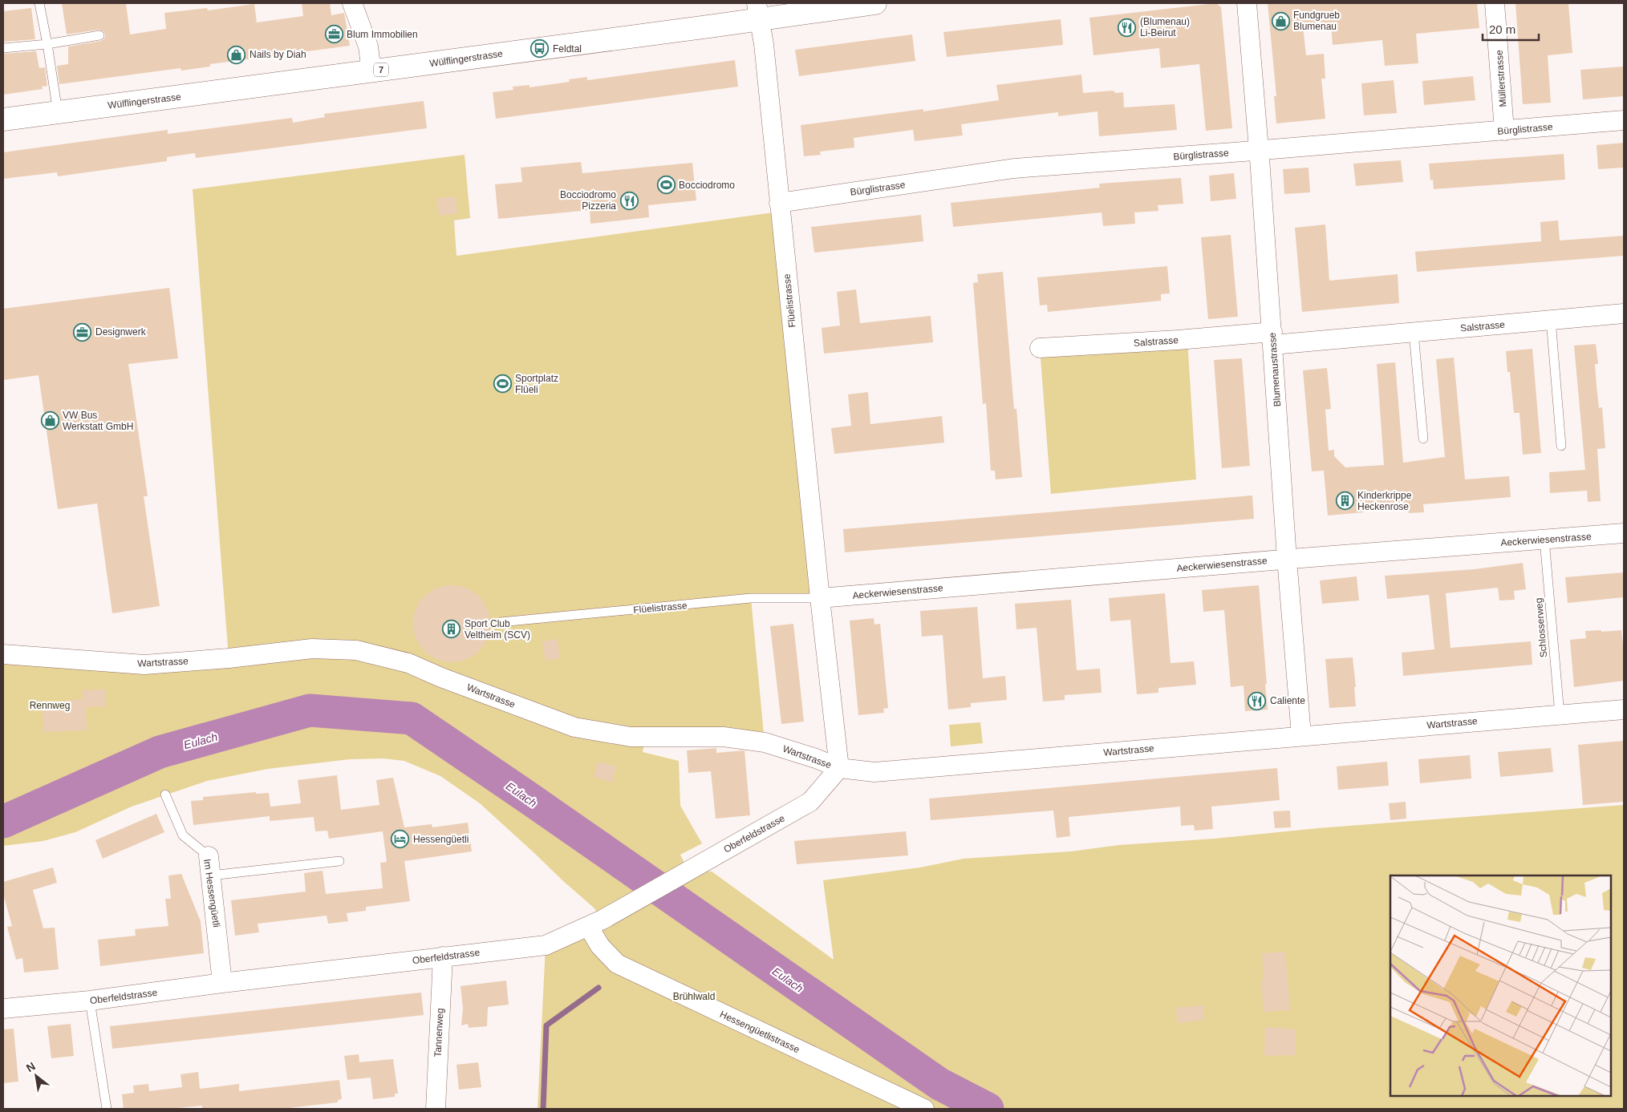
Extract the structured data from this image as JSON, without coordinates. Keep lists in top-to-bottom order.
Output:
{
  "streets": {
    "main road": ["Wülflingerstrasse", "7"],
    "street": [
      "Müllerstrasse",
      "Bürglistrasse",
      "Flüelistrasse",
      "Salstrasse",
      "Blumenaustrasse",
      "Aeckerwiesenstrasse",
      "Wartstrasse",
      "Oberfeldstrasse",
      "Im Hessengüetli",
      "Hessengüetlistrasse",
      "Tannenweg"
    ],
    "lane": ["Schlosserweg"]
  },
  "crossings": [
    ["Wülflingerstrasse", "Flüelistrasse"],
    ["Müllerstrasse", "Bürglistrasse"],
    ["Bürglistrasse", "Flüelistrasse"],
    ["Bürglistrasse", "Blumenaustrasse"],
    ["Flüelistrasse", "Aeckerwiesenstrasse"],
    ["Flüelistrasse", "Wartstrasse"],
    ["Flüelistrasse", "Oberfeldstrasse"],
    ["Salstrasse", "Blumenaustrasse"],
    ["Blumenaustrasse", "Aeckerwiesenstrasse"],
    ["Blumenaustrasse", "Wartstrasse"],
    ["Aeckerwiesenstrasse", "Schlosserweg"],
    ["Schlosserweg", "Wartstrasse"],
    ["Wartstrasse", "Oberfeldstrasse"],
    ["Oberfeldstrasse", "Im Hessengüetli"],
    ["Oberfeldstrasse", "Hessengüetlistrasse"],
    ["Oberfeldstrasse", "Tannenweg"]
  ],
  "water": ["Eulach"],
  "parks": ["Rennweg", "Brühlwald"],
  "places": {
    "shop": ["Fundgrueb Blumenau", "Nails by Diah", "VW Bus Werkstatt GmbH"],
    "restaurant": ["(Blumenau) Li-Beirut", "Bocciodromo Pizzeria", "Caliente"],
    "office": ["Blum Immobilien", "Designwerk"],
    "bus stop": ["Feldtal"],
    "sports": ["Bocciodromo", "Sportplatz Flüeli"],
    "building": ["Kinderkrippe Heckenrose", "Sport Club Veltheim (SCV)"],
    "hotel": ["Hessengüetli"]
  },
  "scale_bar": "20 m",
  "north": "top left"
}
